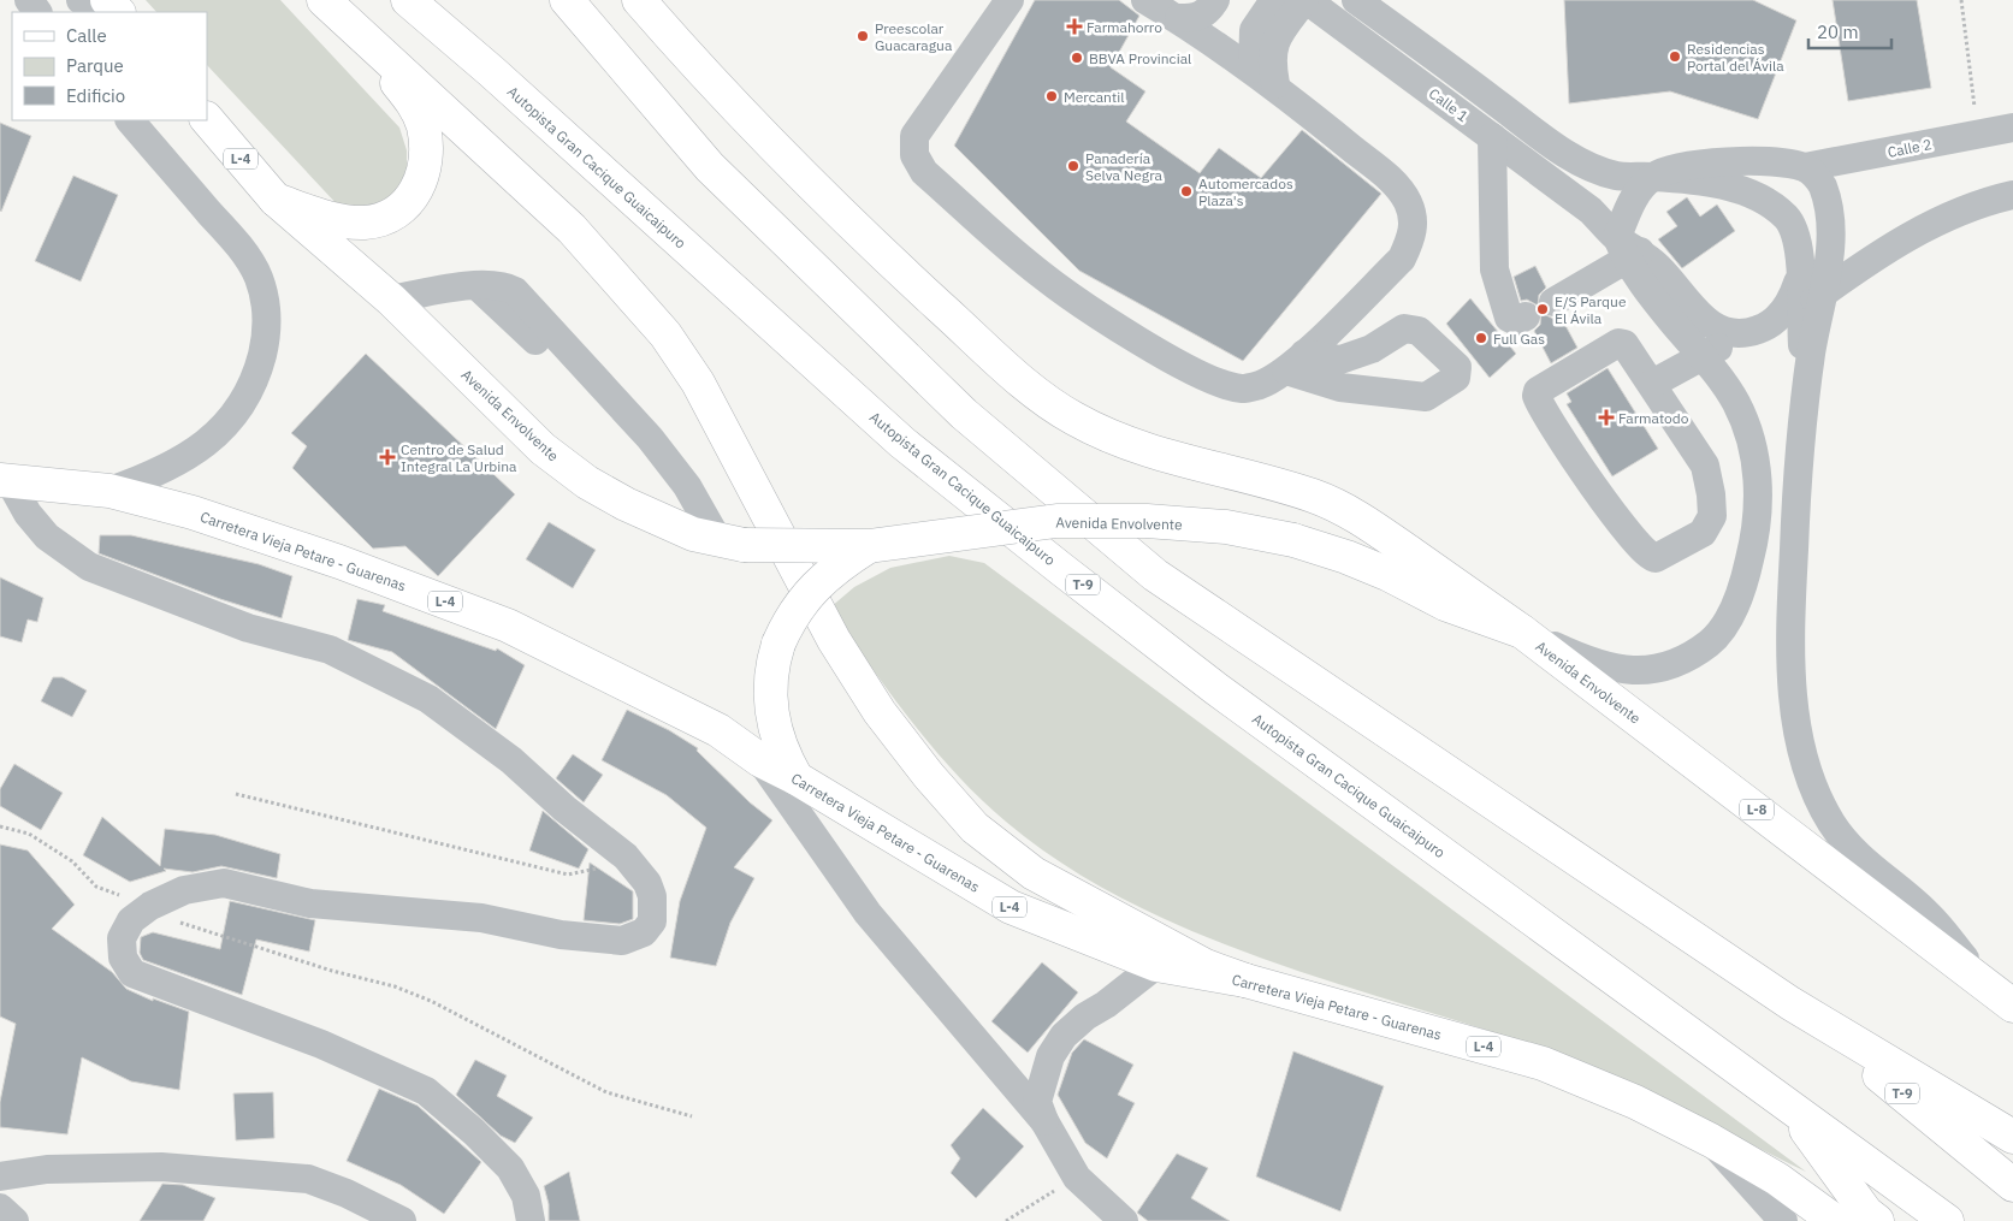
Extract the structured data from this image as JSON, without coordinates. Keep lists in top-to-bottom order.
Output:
{
  "streets": {
    "main road": [
      "L-4",
      "Autopista Gran Cacique Guaicaipuro",
      "Avenida Envolvente",
      "Carretera Vieja Petare - Guarenas",
      "T-9",
      "L-8"
    ],
    "street": ["Calle 1", "Calle 2"]
  },
  "crossings": [
    ["Calle 1", "Calle 2"],
    ["Autopista Gran Cacique Guaicaipuro", "T-9"]
  ],
  "places": {
    "health": ["Farmahorro", "Farmatodo", "Centro de Salud Integral La Urbina"],
    "other": [
      "Preescolar Guacaragua",
      "Residencias Portal del Ávila",
      "BBVA Provincial",
      "Mercantil",
      "Panadería Selva Negra",
      "Automercados Plaza's",
      "E/S Parque El Ávila",
      "Full Gas"
    ]
  },
  "legend": ["Calle", "Parque", "Edificio"],
  "scale_bar": "20 m"
}
